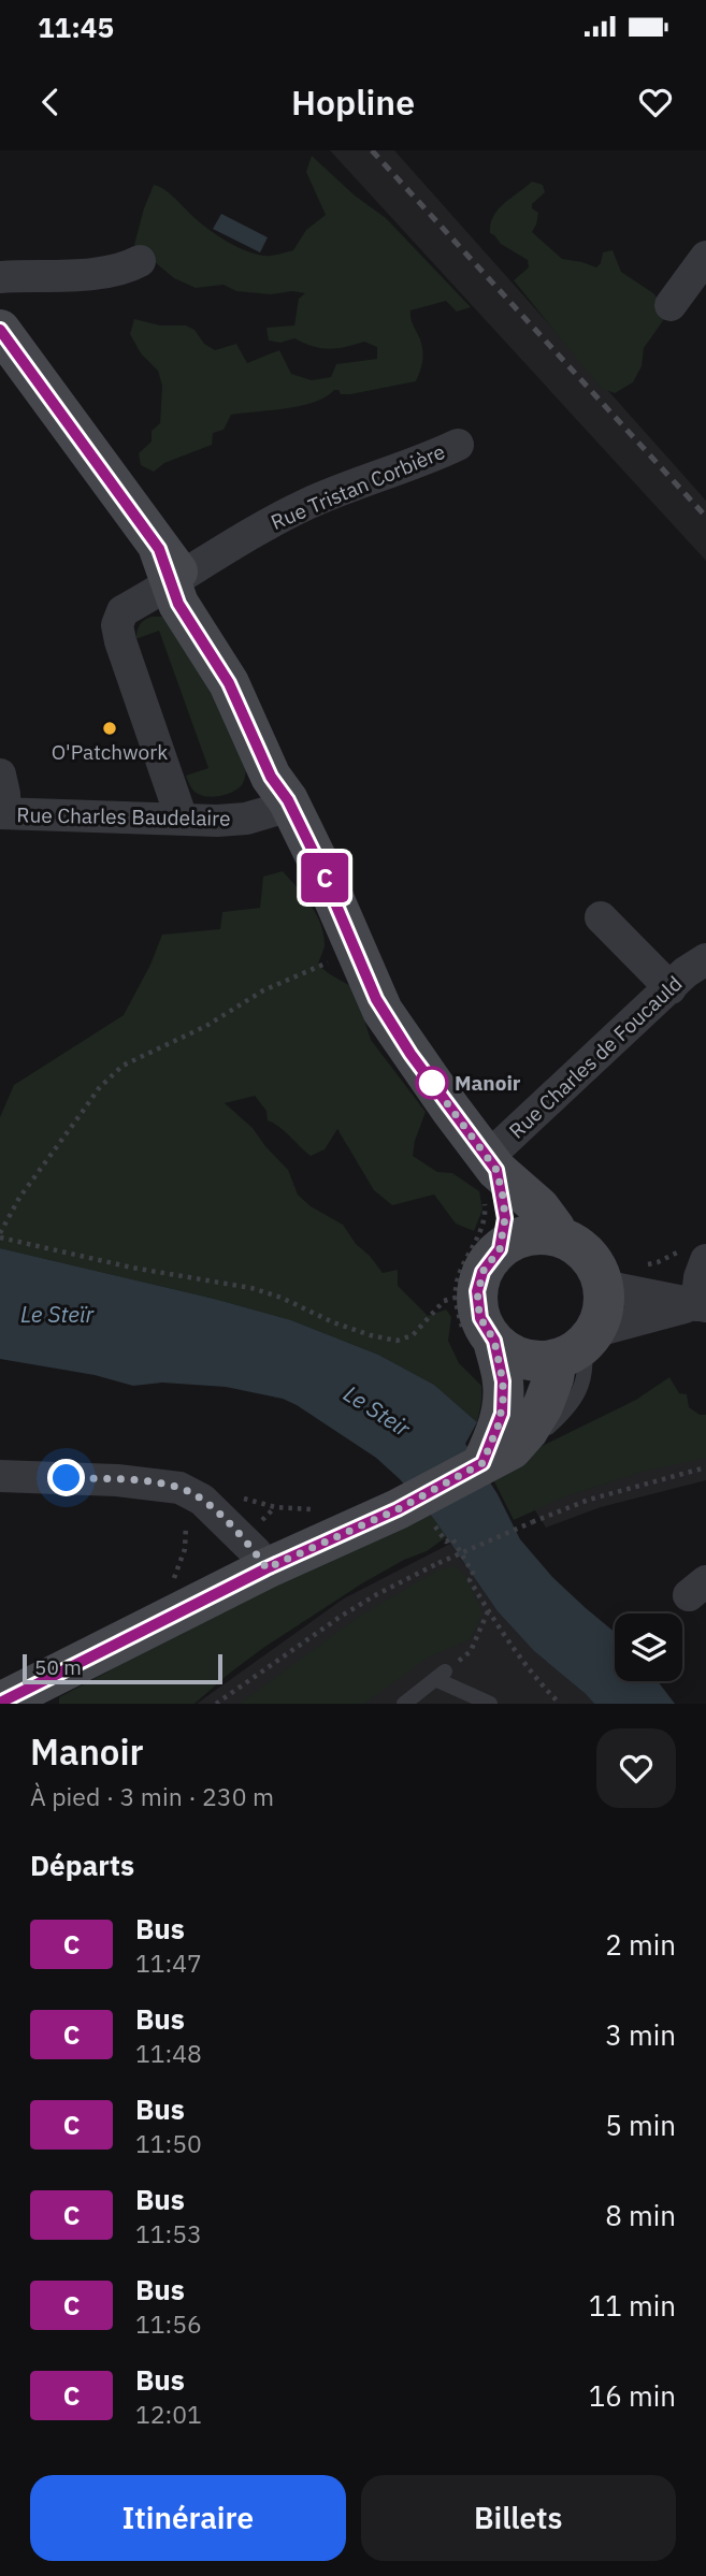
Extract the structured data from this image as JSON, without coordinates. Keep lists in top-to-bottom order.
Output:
{
  "streets": {
    "street": ["Rue Tristan Corbière", "Rue Charles Baudelaire", "Rue Charles de Foucauld"]
  },
  "crossings": [
    ["Rue Tristan Corbière", "Rue Charles Baudelaire"]
  ],
  "water": ["Le Steïr", "Le Steir"],
  "places": ["O'Patchwork", "Manoir"],
  "lines": ["bus line C"],
  "scale_bar": "50 m",
  "page": {
    "status": "11:45",
    "header": "Hopline",
    "on_map": "C",
    "scale": "50 m",
    "heading": [
      ["Manoir", "À pied · 3 min · 230 m"],
      "Départs"
    ],
    "list": [
      {
        "mark": "C",
        "name": "Bus",
        "note": "11:47",
        "value": "2 min"
      },
      {
        "mark": "C",
        "name": "Bus",
        "note": "11:48",
        "value": "3 min"
      },
      {
        "mark": "C",
        "name": "Bus",
        "note": "11:50",
        "value": "5 min"
      },
      {
        "mark": "C",
        "name": "Bus",
        "note": "11:53",
        "value": "8 min"
      },
      {
        "mark": "C",
        "name": "Bus",
        "note": "11:56",
        "value": "11 min"
      },
      {
        "mark": "C",
        "name": "Bus",
        "note": "12:01",
        "value": "16 min"
      }
    ],
    "buttons": ["Itinéraire", "Billets"]
  }
}
